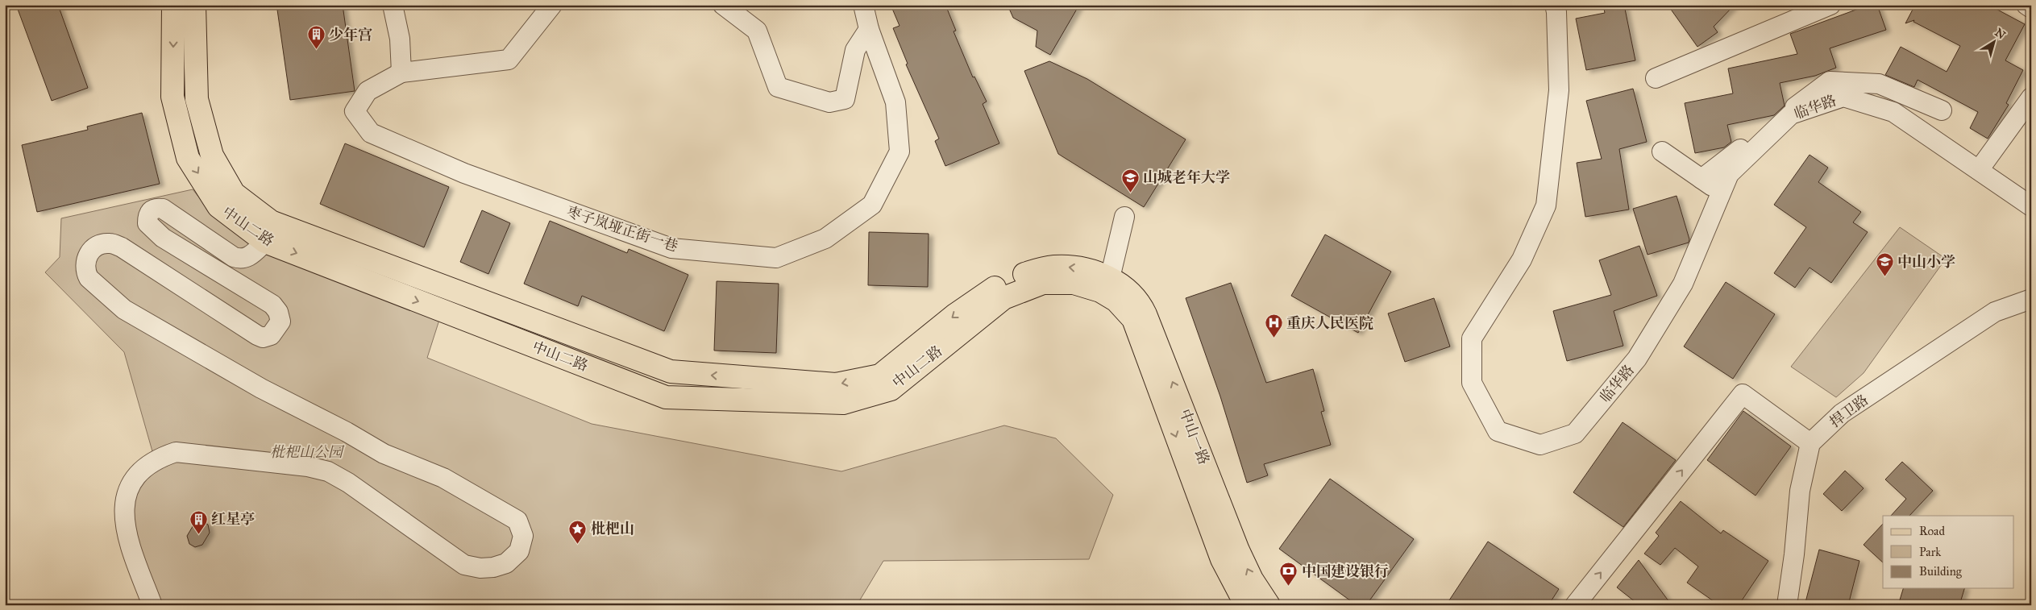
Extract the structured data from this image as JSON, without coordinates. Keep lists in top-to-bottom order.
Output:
{
  "streets": {
    "main road": ["中山二路", "中山一路"],
    "street": ["临华路", "枣子岚垭正街一巷", "捍卫路"]
  },
  "crossings": [
    ["中山二路", "中山一路"]
  ],
  "parks": ["枇杷山公园"],
  "places": {
    "building": ["少年宫", "红星亭"],
    "school or university": ["山城老年大学", "中山小学"],
    "hospital": ["重庆人民医院"],
    "place": ["枇杷山"],
    "bank": ["中国建设银行"]
  },
  "legend": ["Road", "Park", "Building"],
  "north": "top right"
}
